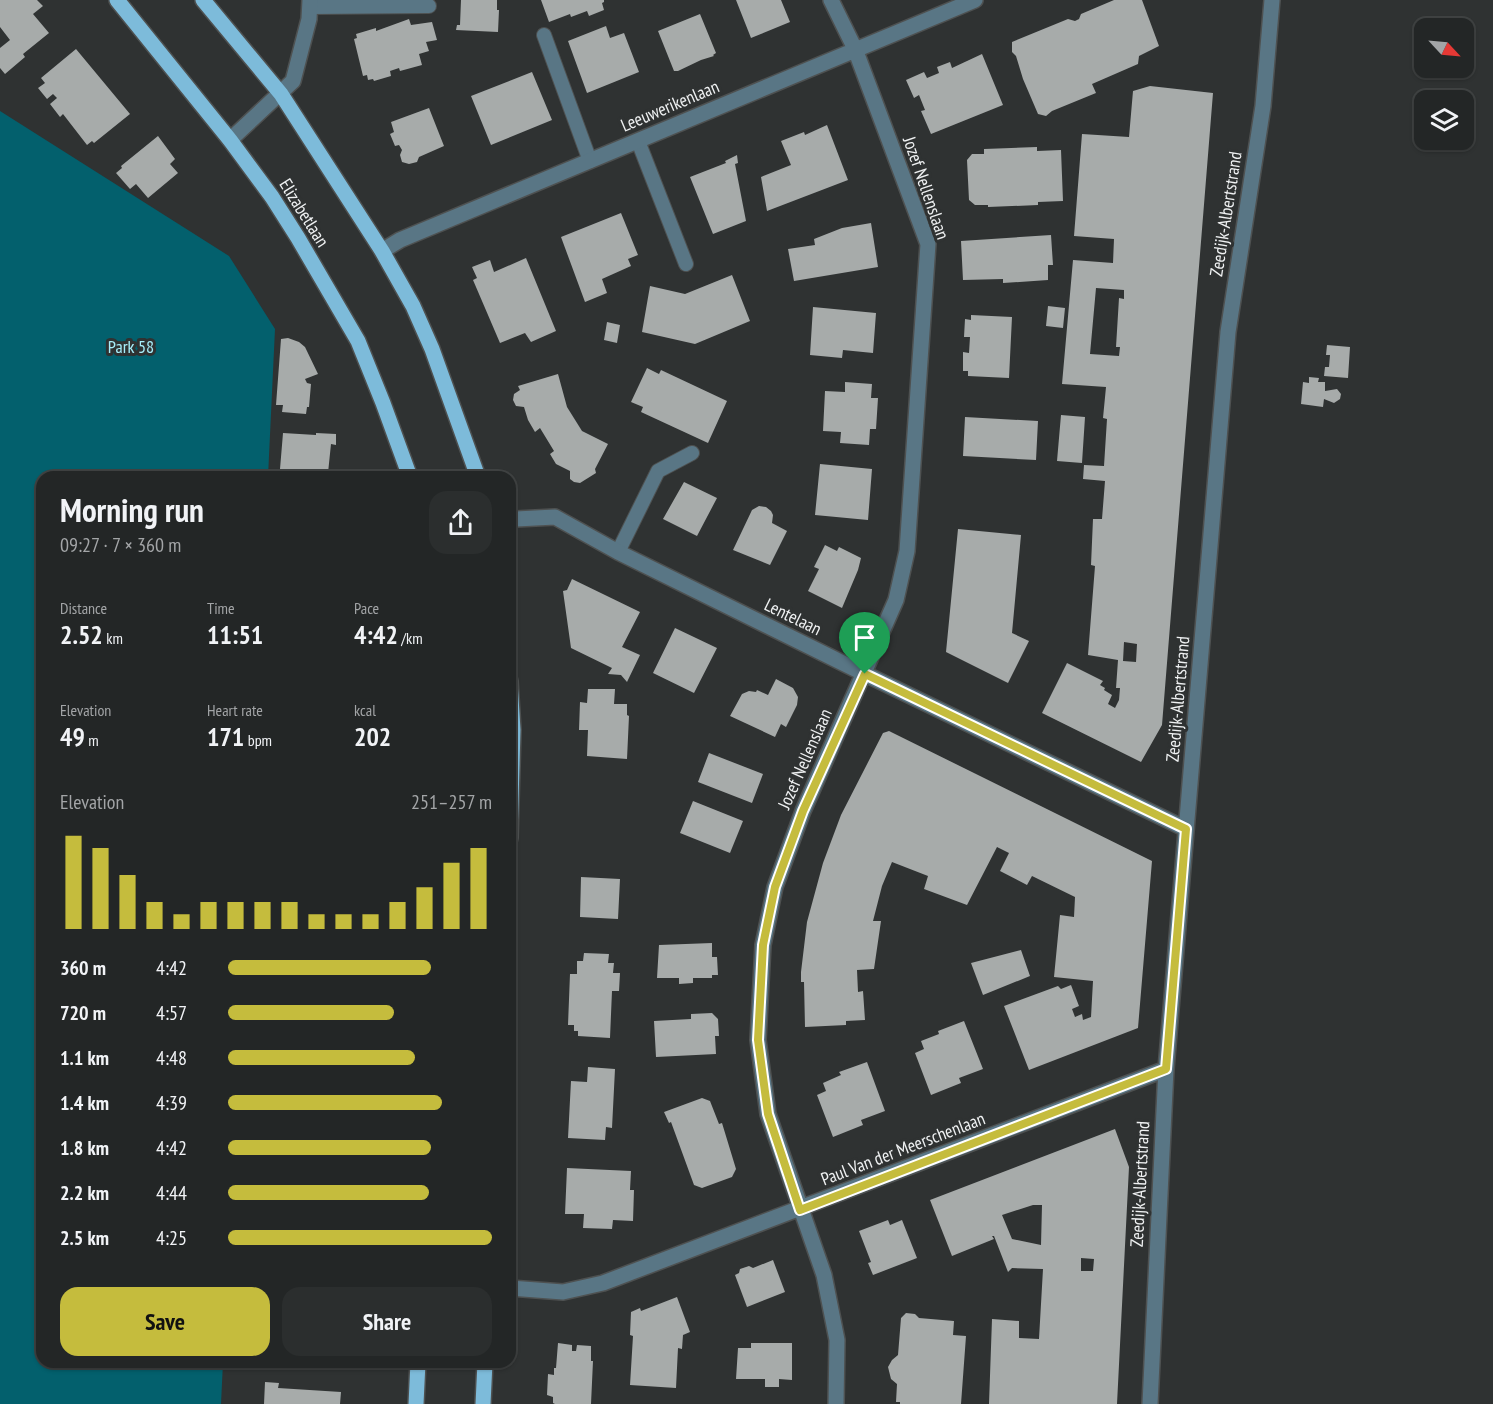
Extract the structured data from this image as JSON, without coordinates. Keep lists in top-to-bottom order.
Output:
{
  "streets": {
    "main road": ["Elizabetlaan"],
    "street": [
      "Leeuwerikenlaan",
      "Jozef Nellenslaan",
      "Zeedijk-Albertstrand",
      "Lentelaan",
      "Paul Van der Meerschenlaan"
    ]
  },
  "crossings": [
    ["Leeuwerikenlaan", "Jozef Nellenslaan"],
    ["Jozef Nellenslaan", "Lentelaan"],
    ["Jozef Nellenslaan", "Paul Van der Meerschenlaan"],
    ["Zeedijk-Albertstrand", "Lentelaan"],
    ["Zeedijk-Albertstrand", "Paul Van der Meerschenlaan"]
  ],
  "parks": ["Park 58"],
  "north": "bottom right",
  "page": {
    "heading": ["Morning run", "09:27 · 7 × 360 m"],
    "stats": [
      ["Distance", "2.52 km"],
      ["Time", "11:51"],
      ["Pace", "4:42 /km"],
      ["Elevation", "49 m"],
      ["Heart rate", "171 bpm"],
      ["kcal", "202"]
    ],
    "chart": ["Elevation", "251–257 m"],
    "list": [
      {
        "name": "360 m",
        "note": "4:42"
      },
      {
        "name": "720 m",
        "note": "4:57"
      },
      {
        "name": "1.1 km",
        "note": "4:48"
      },
      {
        "name": "1.4 km",
        "note": "4:39"
      },
      {
        "name": "1.8 km",
        "note": "4:42"
      },
      {
        "name": "2.2 km",
        "note": "4:44"
      },
      {
        "name": "2.5 km",
        "note": "4:25"
      }
    ],
    "buttons": ["Save", "Share"]
  }
}
